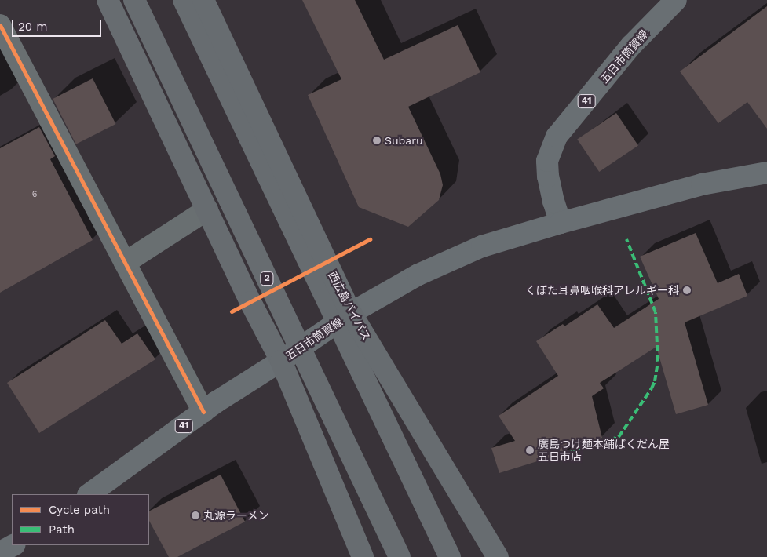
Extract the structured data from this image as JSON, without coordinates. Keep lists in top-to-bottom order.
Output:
{
  "streets": {
    "highway": ["2", "西広島バイパス"],
    "main road": ["五日市筒賀線", "41"]
  },
  "crossings": [
    ["五日市筒賀線", "2"],
    ["五日市筒賀線", "西広島バイパス"]
  ],
  "places": [
    "Subaru",
    "くぼた耳鼻咽喉科アレルギー科",
    "廣島つけ麺本舗ばくだん屋 五日市店",
    "丸源ラーメン"
  ],
  "house_numbers": ["6"],
  "legend": ["Cycle path", "Path"],
  "scale_bar": "20 m"
}
